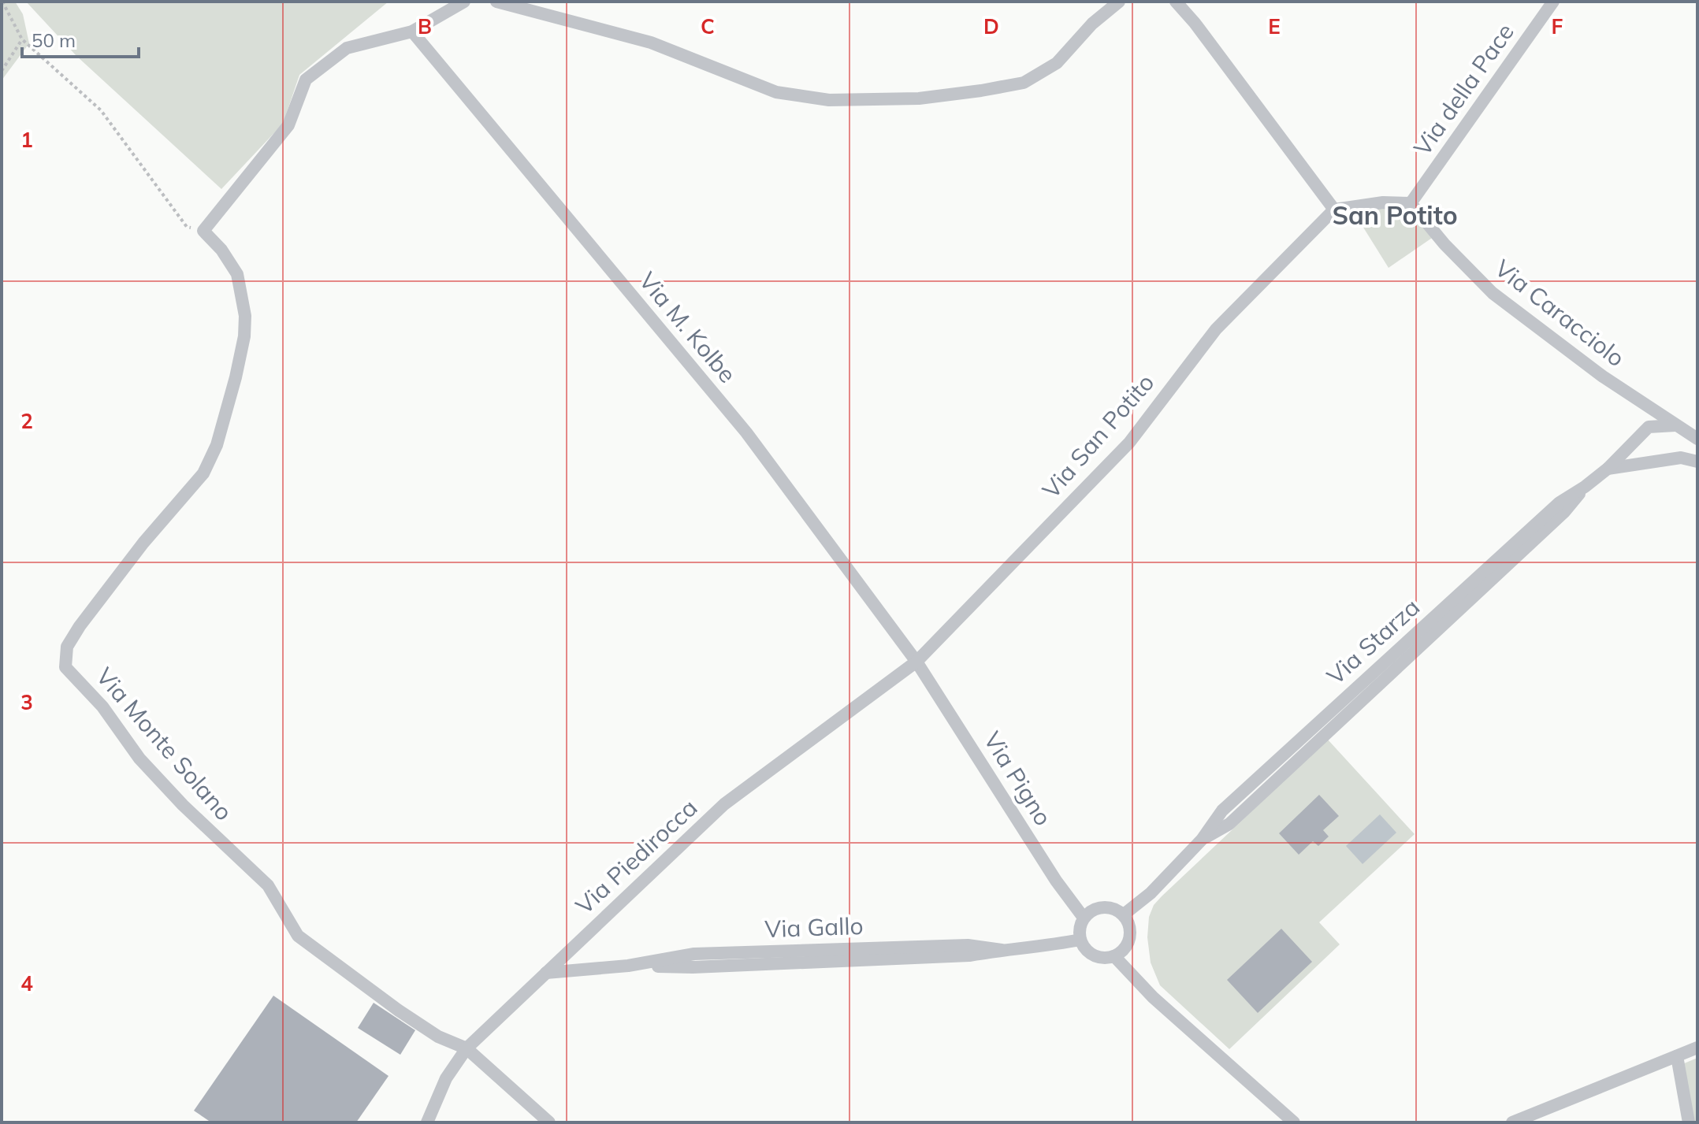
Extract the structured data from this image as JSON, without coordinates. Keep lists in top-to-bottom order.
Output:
{
  "streets": {
    "street": [
      "Via della Pace",
      "Via Caracciolo",
      "Via M. Kolbe",
      "Via San Potito",
      "Via Starza",
      "Via Monte Solano",
      "Via Pigno",
      "Via Piedirocca",
      "Via Gallo"
    ]
  },
  "crossings": [
    ["Via della Pace", "Via Caracciolo"],
    ["Via Caracciolo", "Via Starza"],
    ["Via M. Kolbe", "Via San Potito"],
    ["Via M. Kolbe", "Via Pigno"],
    ["Via M. Kolbe", "Via Piedirocca"],
    ["Via San Potito", "Via Pigno"],
    ["Via San Potito", "Via Piedirocca"],
    ["Via Starza", "Via Pigno"],
    ["Via Starza", "Via Gallo"],
    ["Via Monte Solano", "Via Piedirocca"],
    ["Via Pigno", "Via Piedirocca"],
    ["Via Pigno", "Via Gallo"],
    ["Via Piedirocca", "Via Gallo"]
  ],
  "districts": ["San Potito"],
  "scale_bar": "50 m",
  "grid": {
    "columns": [
      "B",
      "C",
      "D",
      "E",
      "F"
    ],
    "rows": [
      "1",
      "2",
      "3",
      "4"
    ]
  }
}
